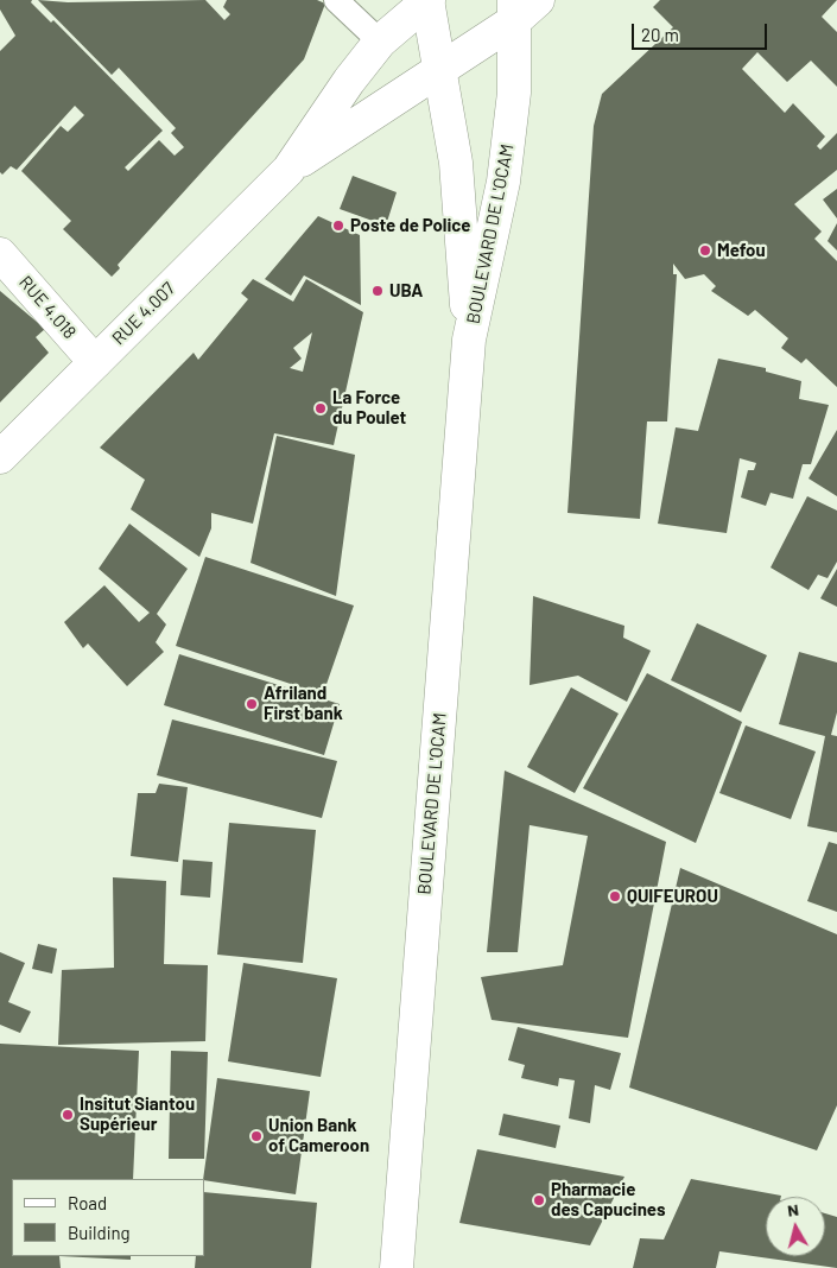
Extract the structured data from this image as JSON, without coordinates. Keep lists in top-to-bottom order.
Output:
{
  "streets": {
    "main road": ["BOULEVARD DE L'OCAM", "RUE 4.018", "RUE 4.007"]
  },
  "crossings": [
    ["BOULEVARD DE L'OCAM", "RUE 4.007"],
    ["RUE 4.018", "RUE 4.007"]
  ],
  "places": [
    "Poste de Police",
    "Mefou",
    "UBA",
    "La Force du Poulet",
    "Afriland First bank",
    "QUIFEUROU",
    "Insitut Siantou Supérieur",
    "Union Bank of Cameroon",
    "Pharmacie des Capucines"
  ],
  "legend": ["Road", "Building"],
  "scale_bar": "20 m",
  "north": "top"
}
